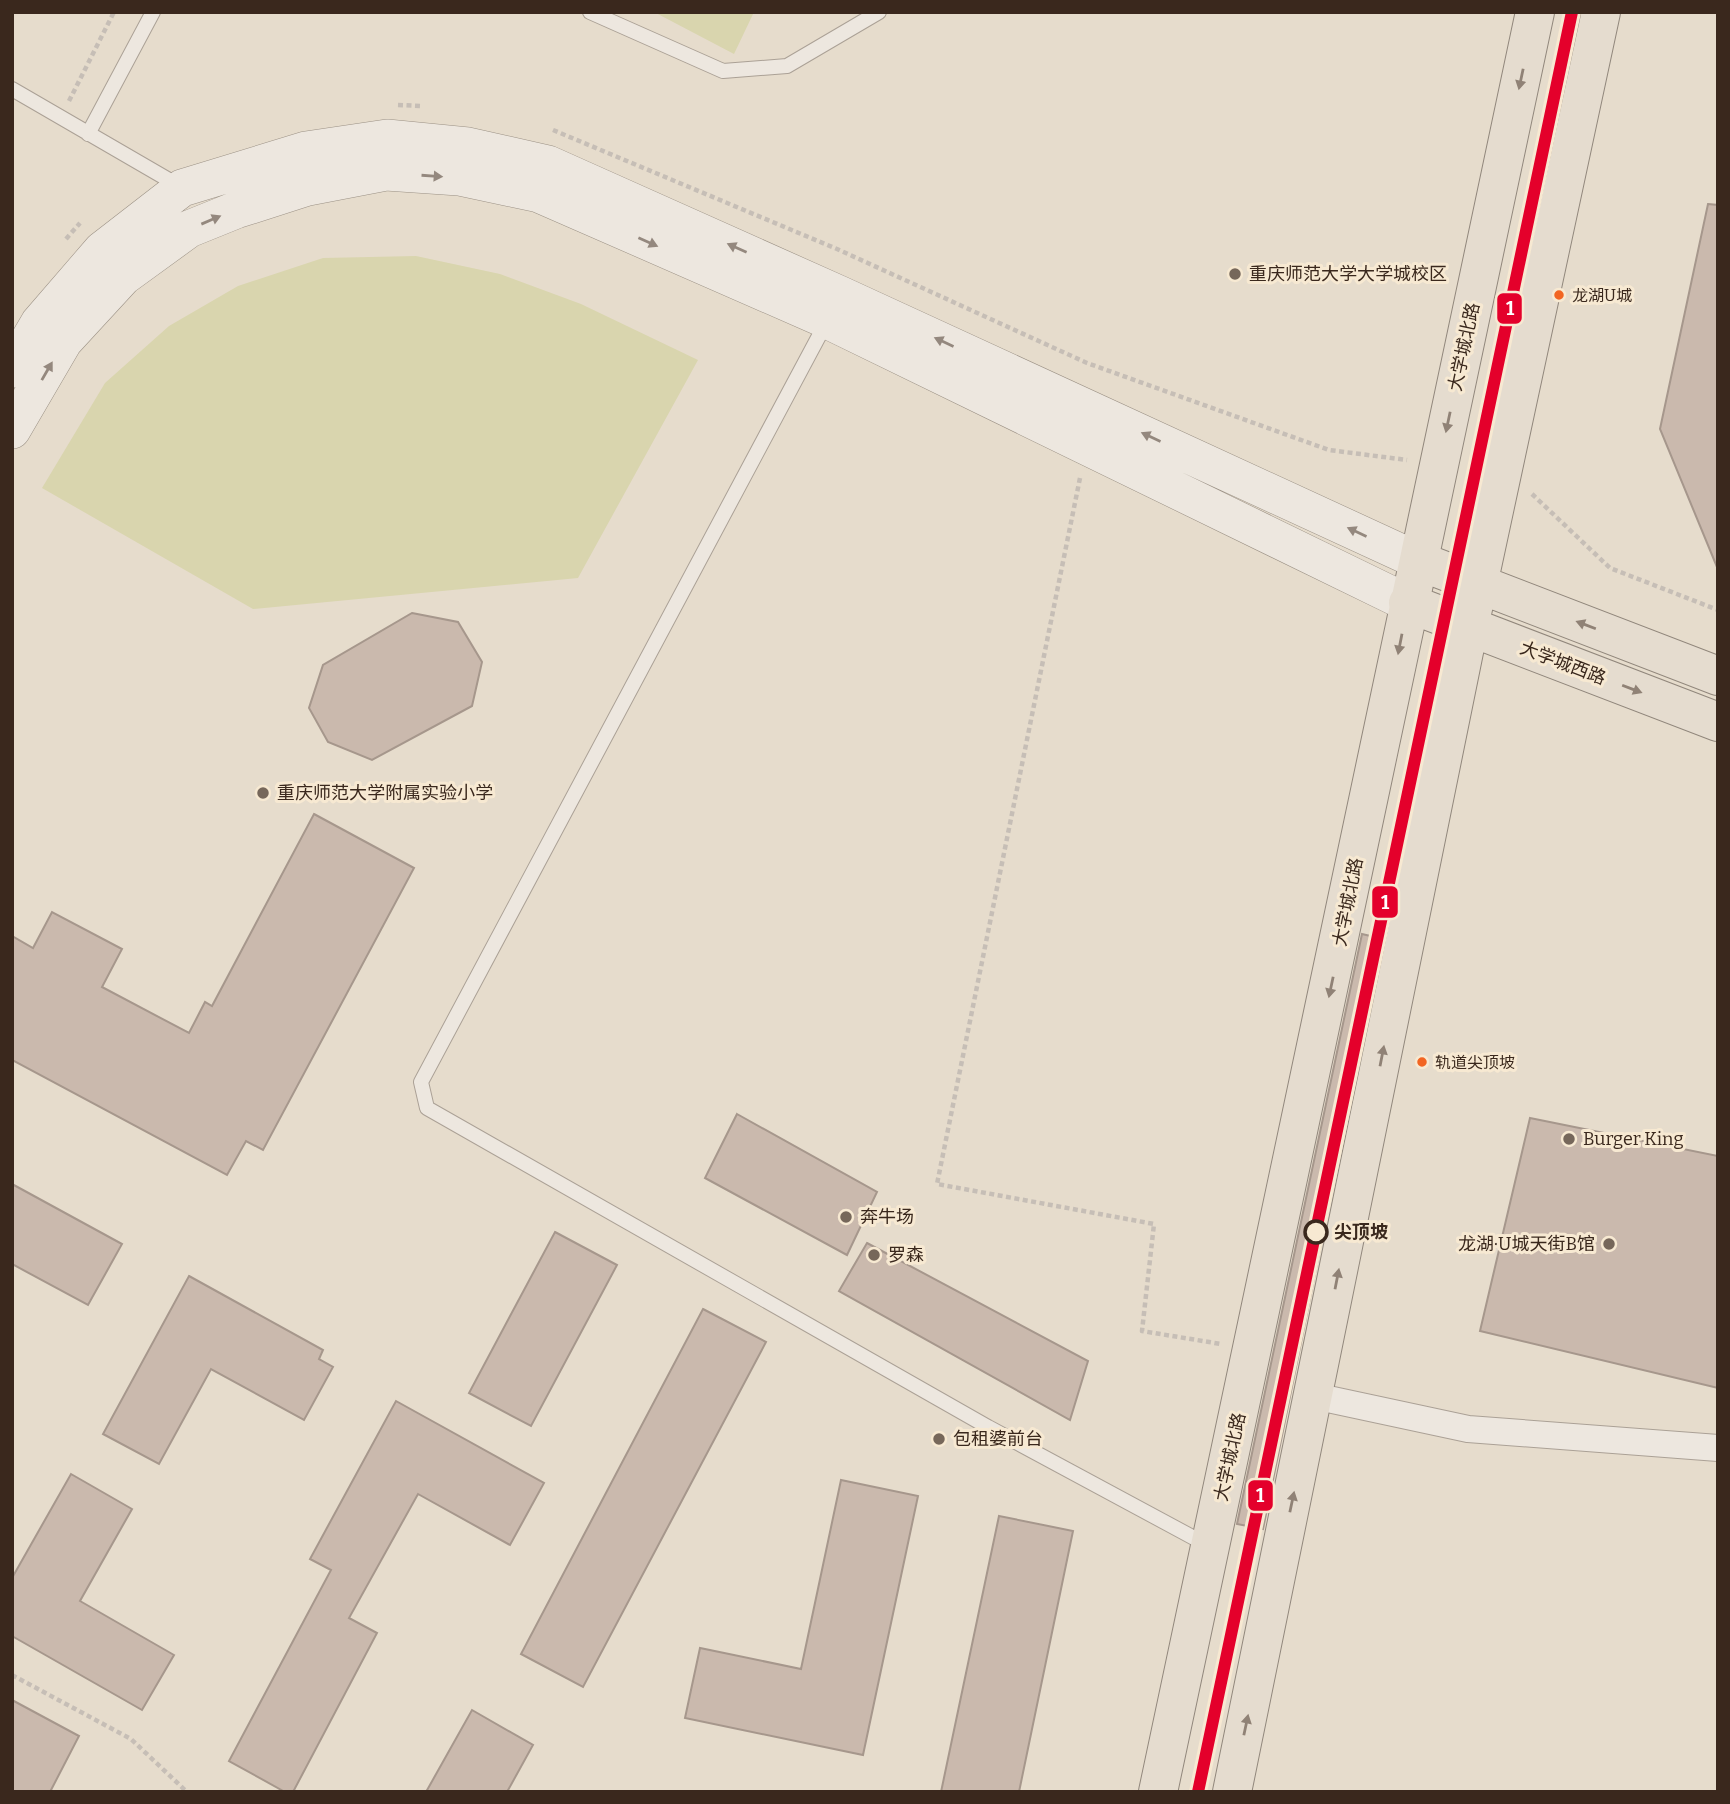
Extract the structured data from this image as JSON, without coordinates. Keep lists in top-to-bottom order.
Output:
{
  "streets": {
    "main road": ["大学城北路", "大学城西路"]
  },
  "crossings": [
    ["大学城北路", "大学城西路"]
  ],
  "places": [
    "重庆师范大学大学城校区",
    "龙湖U城",
    "重庆师范大学附属实验小学",
    "轨道尖顶坡",
    "Burger King",
    "奔牛场",
    "尖顶坡",
    "龙湖·U城天街B馆",
    "罗森",
    "包租婆前台"
  ],
  "lines": ["transit line 1"]
}
